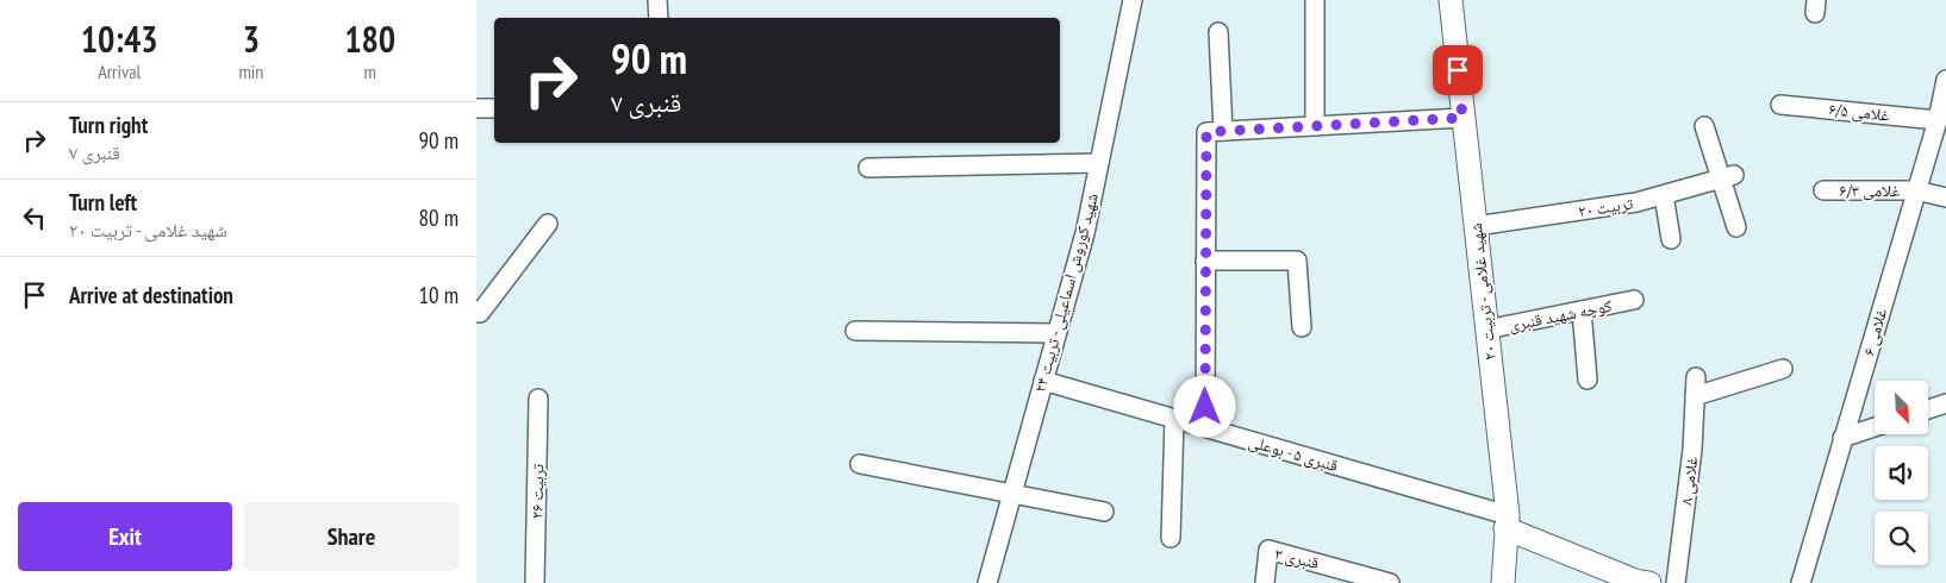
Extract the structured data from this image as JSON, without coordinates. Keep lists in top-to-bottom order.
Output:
{
  "streets": {
    "street": [
      "غلامی ۶/۵",
      "غلامی ۶/۳",
      "تربیت ۲۰",
      "شهید غلامی - تربیت ۲۰",
      "شهید کوروش اسماعیلی - تربیت ۲۴",
      "کوچه شهید قنبری",
      "غلامی ۶",
      "قنبری ۵ - بوعلی",
      "غلامی ۸",
      "تربیت ۲۶",
      "قنبری ۳"
    ]
  },
  "crossings": [
    ["غلامی ۶/۵", "غلامی ۶"],
    ["غلامی ۶/۳", "غلامی ۶"],
    ["تربیت ۲۰", "شهید غلامی - تربیت ۲۰"],
    ["شهید غلامی - تربیت ۲۰", "کوچه شهید قنبری"],
    ["شهید غلامی - تربیت ۲۰", "قنبری ۵ - بوعلی"],
    ["شهید کوروش اسماعیلی - تربیت ۲۴", "قنبری ۵ - بوعلی"]
  ],
  "north": "bottom right",
  "page": {
    "eta": [
      "10:43",
      "Arrival",
      "3",
      "min",
      "180",
      "m"
    ],
    "turn": ["90 m", "قنبری ۷"],
    "list": [
      {
        "name": "Turn right",
        "note": "قنبری ۷",
        "value": "90 m"
      },
      {
        "name": "Turn left",
        "note": "شهید غلامی - تربیت ۲۰",
        "value": "80 m"
      },
      {
        "name": "Arrive at destination",
        "value": "10 m"
      }
    ],
    "buttons": ["Exit", "Share"]
  }
}
